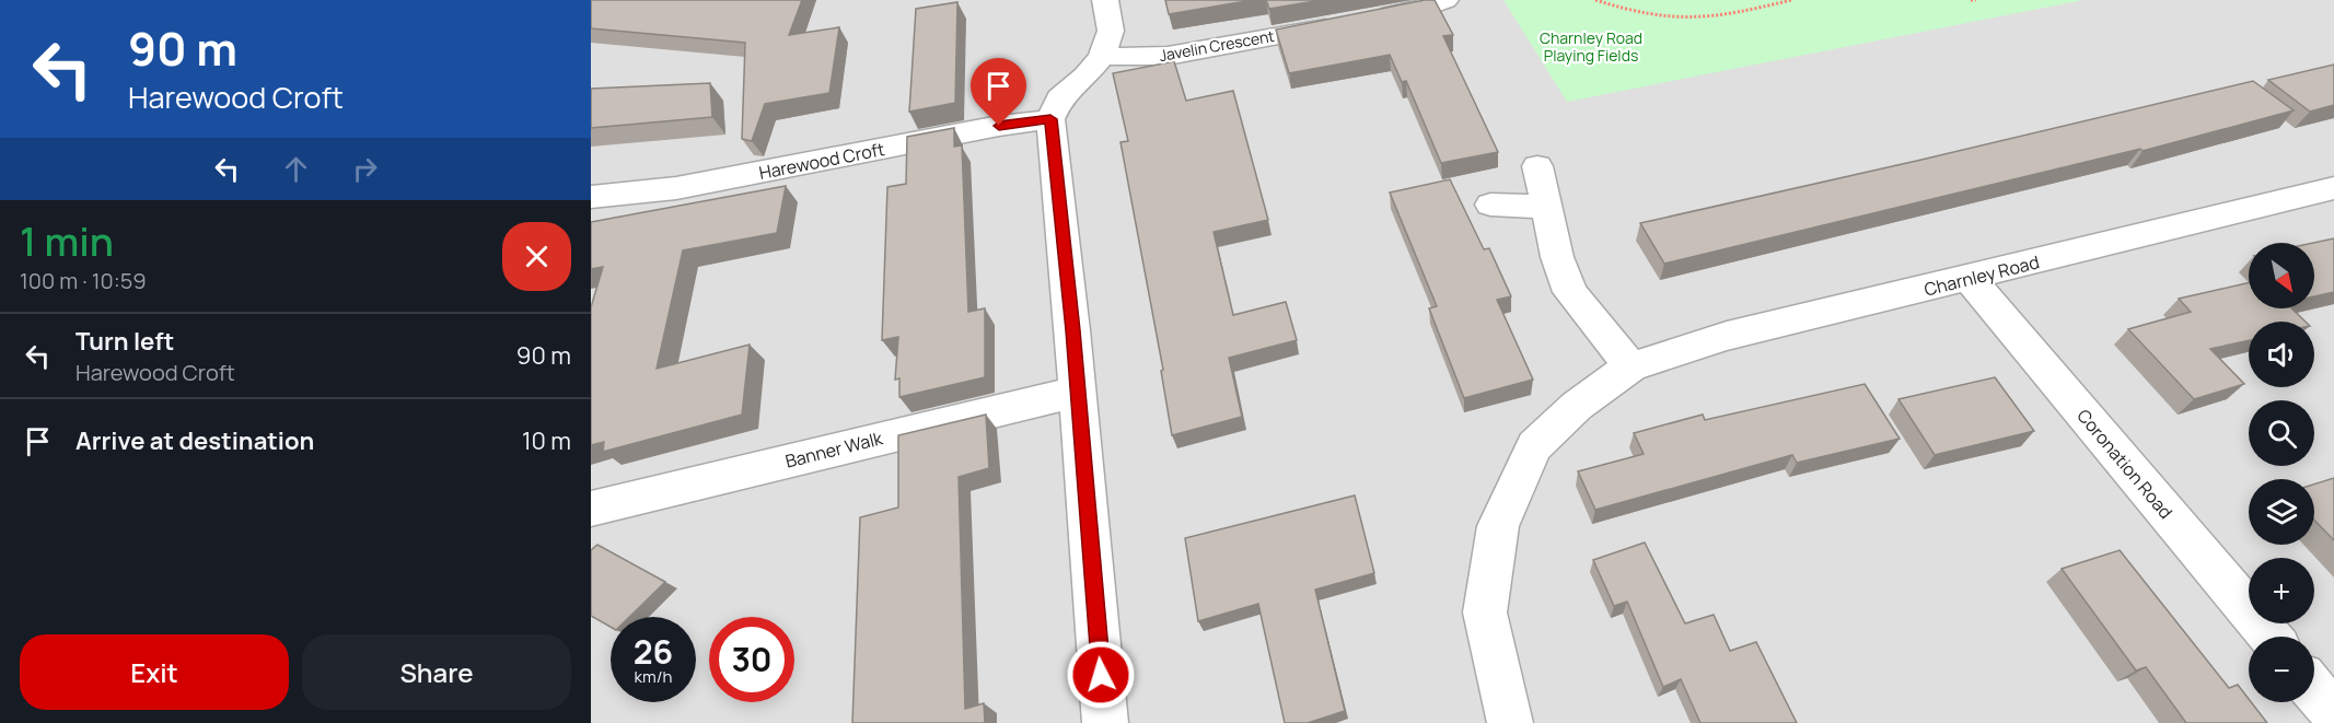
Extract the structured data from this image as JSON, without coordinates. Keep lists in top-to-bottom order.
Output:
{
  "streets": {
    "street": [
      "Javelin Crescent",
      "Harewood Croft",
      "Charnley Road",
      "Banner Walk",
      "Coronation Road"
    ]
  },
  "crossings": [
    ["Charnley Road", "Coronation Road"]
  ],
  "parks": ["Charnley Road Playing Fields"],
  "north": "bottom right",
  "page": {
    "turn": ["90 m", "Harewood Croft"],
    "heading": ["1 min", "100 m · 10:59"],
    "map_buttons": ["+", "−"],
    "list": [
      {
        "name": "Turn left",
        "note": "Harewood Croft",
        "value": "90 m"
      },
      {
        "name": "Arrive at destination",
        "value": "10 m"
      }
    ],
    "speed": "26 km/h",
    "limit": "30",
    "buttons": ["Exit", "Share"]
  }
}
